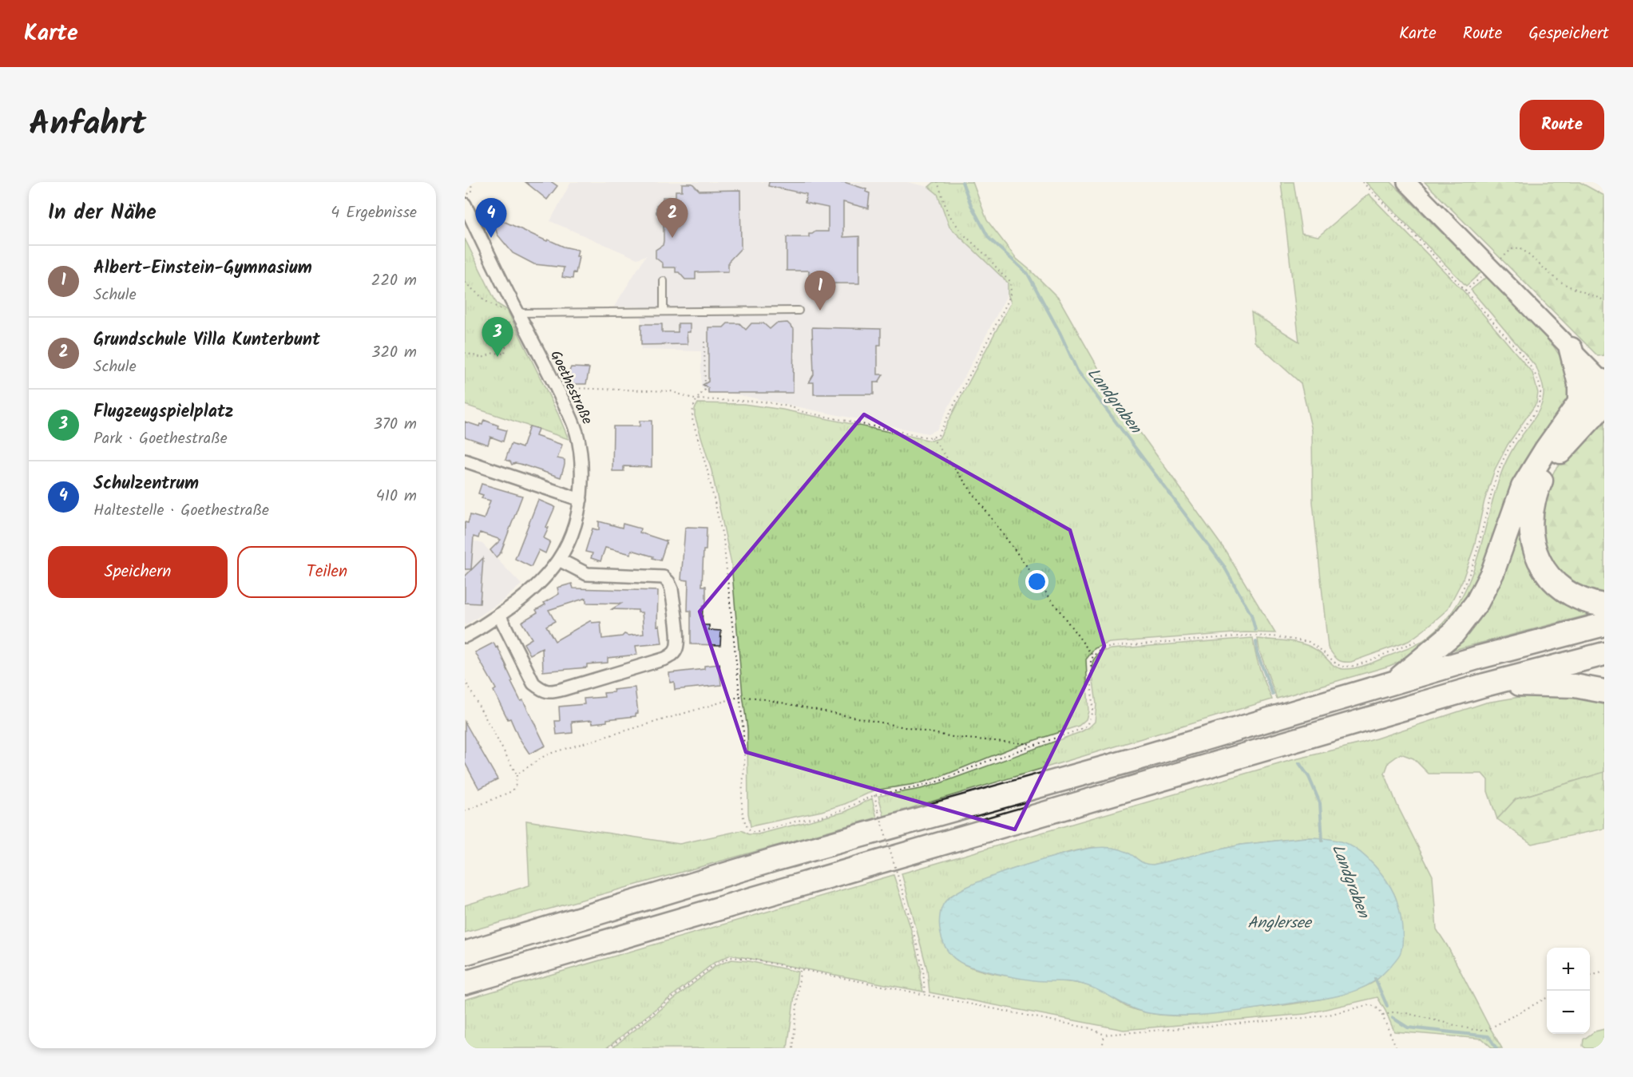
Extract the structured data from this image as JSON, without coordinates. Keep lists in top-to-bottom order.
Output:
{
  "streets": {
    "street": ["Goethestraße"]
  },
  "water": ["Landgraben", "Anglersee"],
  "page": {
    "header": "Karte",
    "nav": ["Karte", "Route", "Gespeichert"],
    "title": "Anfahrt",
    "buttons": [
      "Route",
      ["Speichern", "Teilen"]
    ],
    "heading": ["In der Nähe", "4 Ergebnisse"],
    "pins": [
      "2",
      "4",
      "1",
      "3"
    ],
    "list": [
      {
        "mark": "1",
        "name": "Albert-Einstein-Gymnasium",
        "note": "Schule",
        "value": "220 m"
      },
      {
        "mark": "2",
        "name": "Grundschule Villa Kunterbunt",
        "note": "Schule",
        "value": "320 m"
      },
      {
        "mark": "3",
        "name": "Flugzeugspielplatz",
        "note": "Park · Goethestraße",
        "value": "370 m"
      },
      {
        "mark": "4",
        "name": "Schulzentrum",
        "note": "Haltestelle · Goethestraße",
        "value": "410 m"
      }
    ],
    "map_buttons": ["+", "−"]
  }
}
